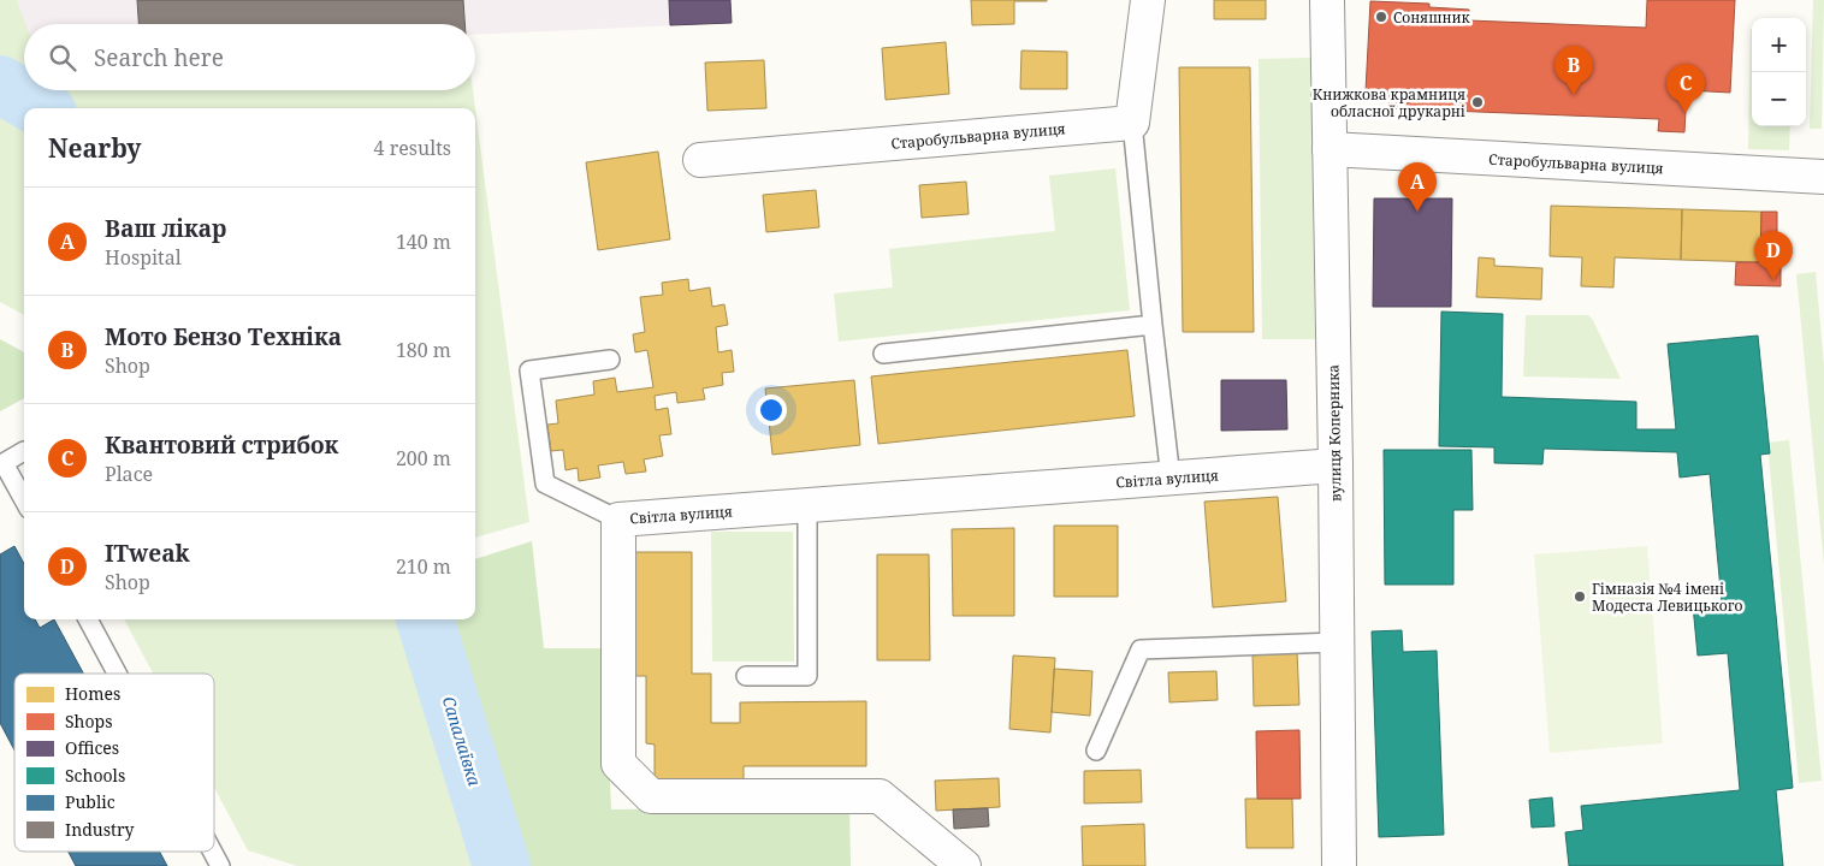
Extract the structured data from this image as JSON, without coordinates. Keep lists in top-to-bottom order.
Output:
{
  "streets": {
    "street": ["Старобульварна вулиця", "вулиця Коперника", "Світла вулиця"]
  },
  "crossings": [
    ["Старобульварна вулиця", "вулиця Коперника"],
    ["вулиця Коперника", "Світла вулиця"]
  ],
  "water": ["Сапалаївка"],
  "places": ["Соняшник", "Книжкова крамниця обласної друкарні", "Гімназія №4 імені Модеста Левицького"],
  "legend": [
    "Homes",
    "Shops",
    "Offices",
    "Schools",
    "Public",
    "Industry"
  ],
  "page": {
    "map_buttons": ["+", "−"],
    "search": "Search here",
    "pins": [
      "B",
      "C",
      "A",
      "D"
    ],
    "heading": ["Nearby", "4 results"],
    "list": [
      {
        "mark": "A",
        "name": "Ваш лікар",
        "note": "Hospital",
        "value": "140 m"
      },
      {
        "mark": "B",
        "name": "Мото Бензо Техніка",
        "note": "Shop",
        "value": "180 m"
      },
      {
        "mark": "C",
        "name": "Квантовий стрибок",
        "note": "Place",
        "value": "200 m"
      },
      {
        "mark": "D",
        "name": "ITweak",
        "note": "Shop",
        "value": "210 m"
      }
    ]
  }
}
